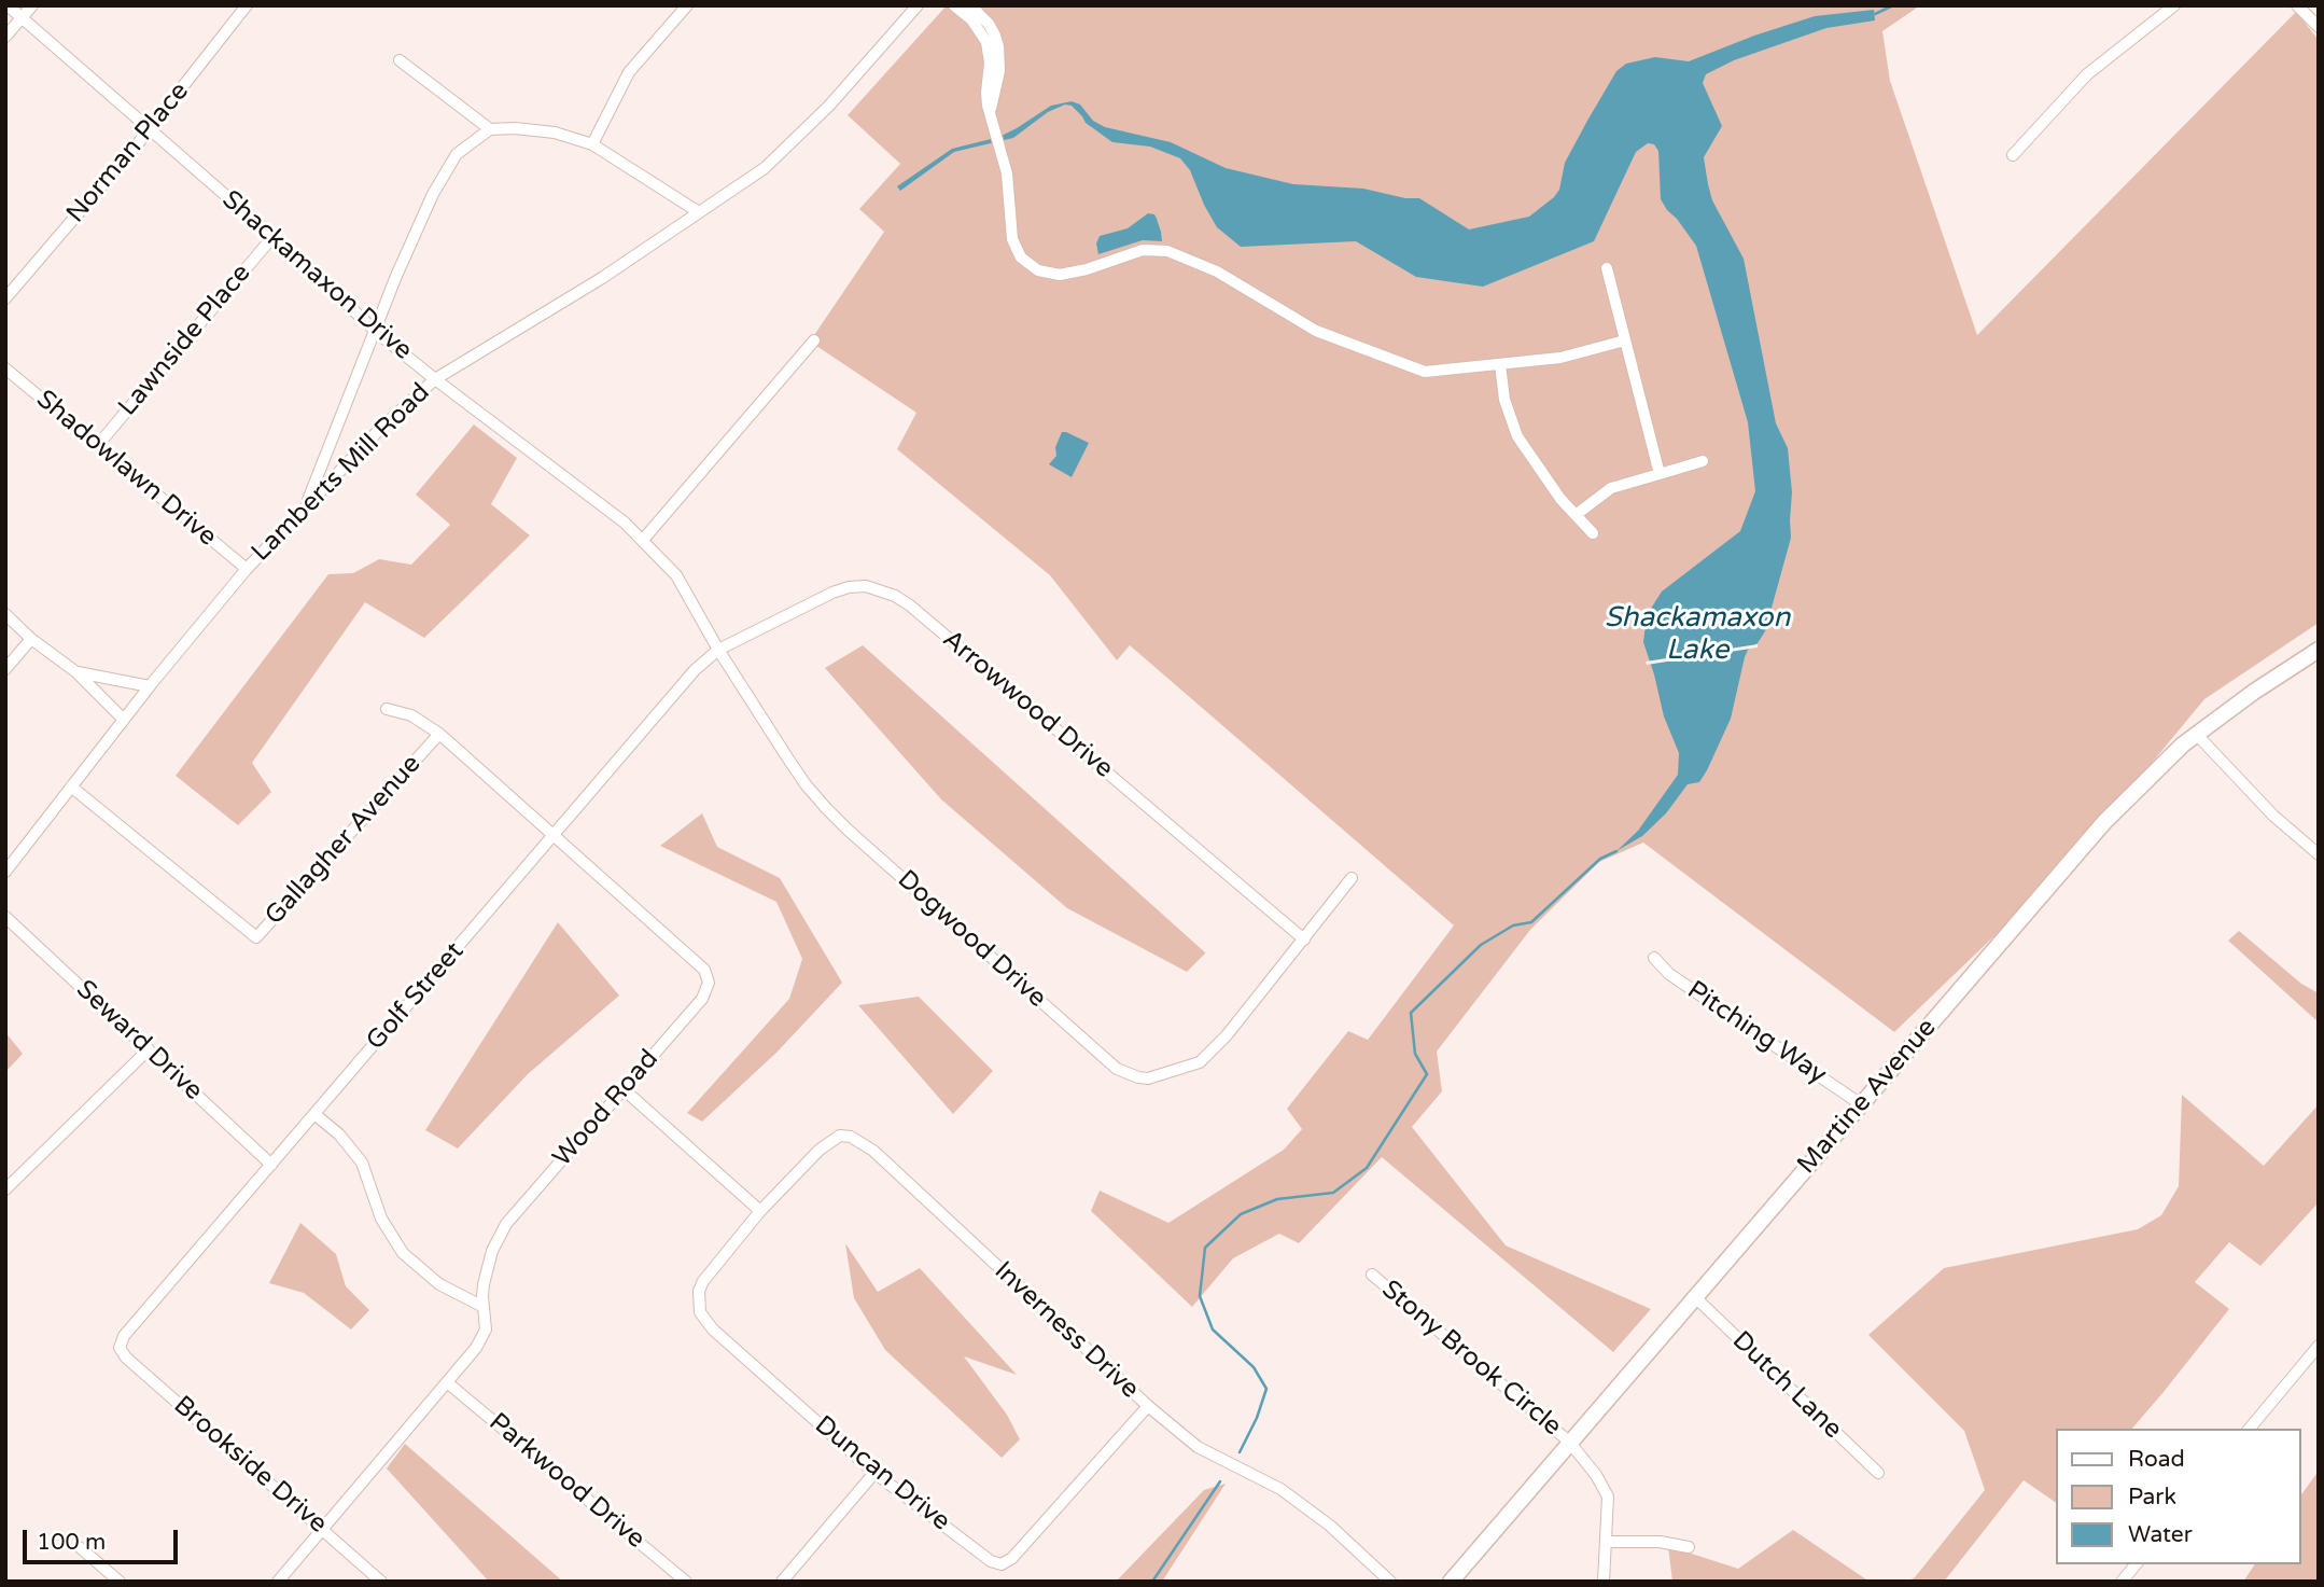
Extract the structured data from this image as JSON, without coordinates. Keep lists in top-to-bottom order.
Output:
{
  "streets": {
    "main road": ["Martine Avenue"],
    "street": [
      "Norman Place",
      "Shackamaxon Drive",
      "Lawnside Place",
      "Shadowlawn Drive",
      "Lamberts Mill Road",
      "Arrowwood Drive",
      "Gallagher Avenue",
      "Dogwood Drive",
      "Golf Street",
      "Pitching Way",
      "Seward Drive",
      "Wood Road",
      "Inverness Drive",
      "Stony Brook Circle",
      "Dutch Lane",
      "Brookside Drive",
      "Duncan Drive",
      "Parkwood Drive"
    ]
  },
  "crossings": [
    ["Norman Place", "Shackamaxon Drive"],
    ["Shackamaxon Drive", "Lawnside Place"],
    ["Shackamaxon Drive", "Lamberts Mill Road"],
    ["Shackamaxon Drive", "Dogwood Drive"],
    ["Lawnside Place", "Shadowlawn Drive"],
    ["Shadowlawn Drive", "Lamberts Mill Road"],
    ["Lamberts Mill Road", "Gallagher Avenue"],
    ["Arrowwood Drive", "Dogwood Drive"],
    ["Arrowwood Drive", "Golf Street"],
    ["Gallagher Avenue", "Wood Road"],
    ["Dogwood Drive", "Golf Street"],
    ["Golf Street", "Seward Drive"],
    ["Golf Street", "Wood Road"],
    ["Golf Street", "Brookside Drive"],
    ["Pitching Way", "Martine Avenue"],
    ["Martine Avenue", "Stony Brook Circle"],
    ["Martine Avenue", "Dutch Lane"],
    ["Wood Road", "Brookside Drive"],
    ["Wood Road", "Parkwood Drive"],
    ["Inverness Drive", "Duncan Drive"]
  ],
  "water": ["Shackamaxon Lake"],
  "legend": ["Road", "Park", "Water"],
  "scale_bar": "100 m"
}
